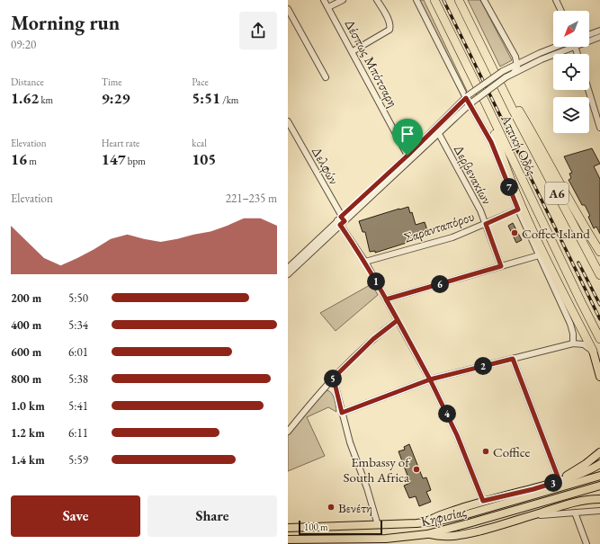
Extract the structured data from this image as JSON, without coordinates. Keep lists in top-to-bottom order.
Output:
{
  "streets": {
    "highway": ["Αττική Οδός", "Α6"],
    "main road": ["Κηφισίας"],
    "street": [
      "Δέσπως Μπότσαρη",
      "Δελφών",
      "Δερβενακίων",
      "Σαρανταπόρου"
    ]
  },
  "crossings": [
    ["Δελφών", "Σαρανταπόρου"],
    ["Δερβενακίων", "Σαρανταπόρου"]
  ],
  "places": [
    "Coffee Island",
    "Coffice",
    "Embassy of South Africa",
    "Βενέτη"
  ],
  "scale_bar": "100 m",
  "north": "bottom left",
  "page": {
    "heading": ["Morning run", "09:20"],
    "stats": [
      ["Distance", "1.62 km"],
      ["Time", "9:29"],
      ["Pace", "5:51 /km"],
      ["Elevation", "16 m"],
      ["Heart rate", "147 bpm"],
      ["kcal", "105"]
    ],
    "pins": [
      "7",
      "1",
      "6",
      "2",
      "5",
      "4",
      "3"
    ],
    "chart": ["Elevation", "221–235 m"],
    "list": [
      {
        "name": "200 m",
        "note": "5:50"
      },
      {
        "name": "400 m",
        "note": "5:34"
      },
      {
        "name": "600 m",
        "note": "6:01"
      },
      {
        "name": "800 m",
        "note": "5:38"
      },
      {
        "name": "1.0 km",
        "note": "5:41"
      },
      {
        "name": "1.2 km",
        "note": "6:11"
      },
      {
        "name": "1.4 km",
        "note": "5:59"
      }
    ],
    "buttons": ["Save", "Share"],
    "scale": "100 m"
  }
}
